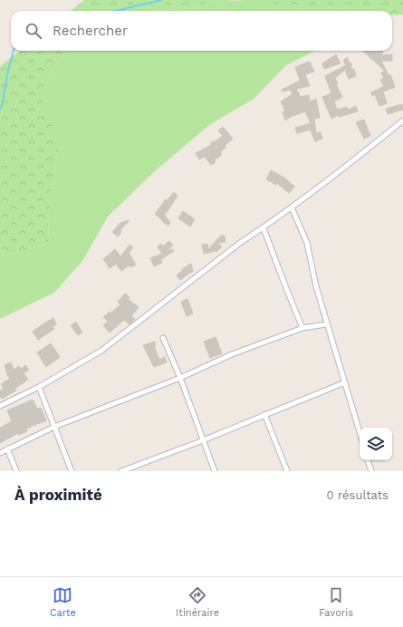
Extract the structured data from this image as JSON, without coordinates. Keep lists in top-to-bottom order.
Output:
{
  "page": {
    "search": "Rechercher",
    "heading": ["À proximité", "0 résultats"],
    "nav": ["Carte", "Itinéraire", "Favoris"]
  }
}
